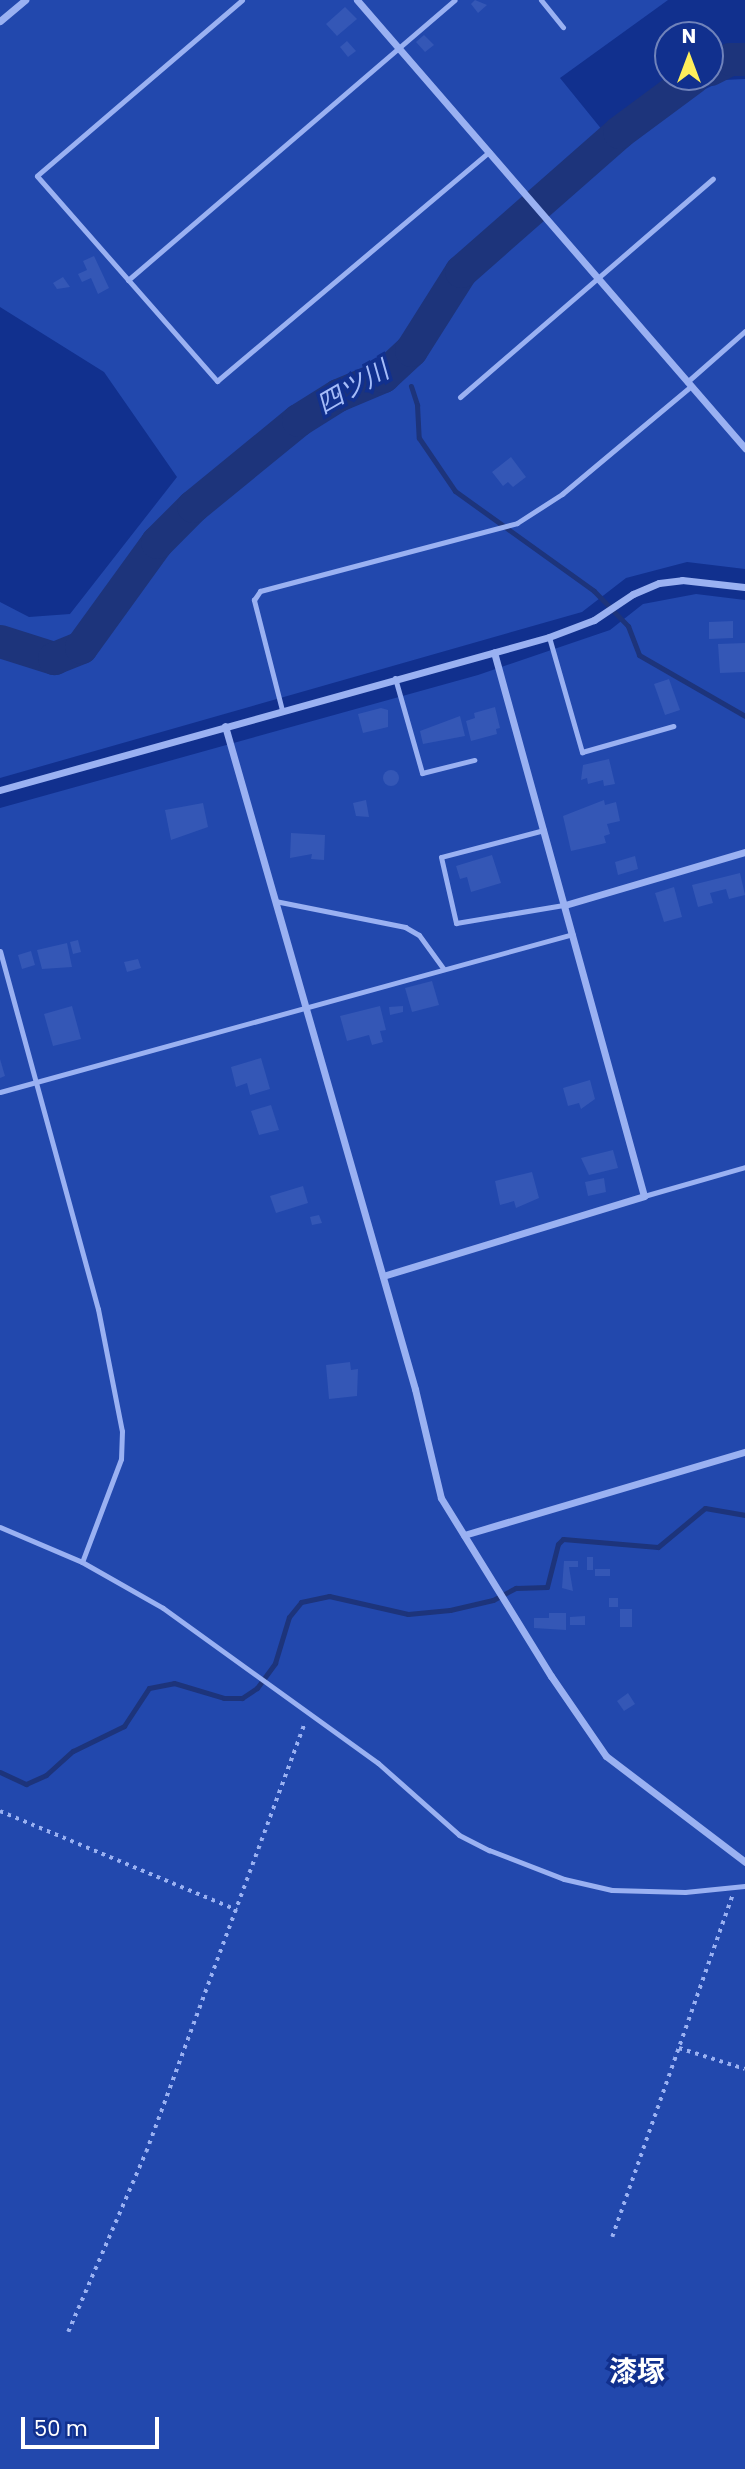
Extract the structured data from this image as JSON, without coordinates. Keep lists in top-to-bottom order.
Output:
{
  "districts": ["漆塚"],
  "water": ["四ツ川"],
  "scale_bar": "50 m",
  "north": "top"
}
